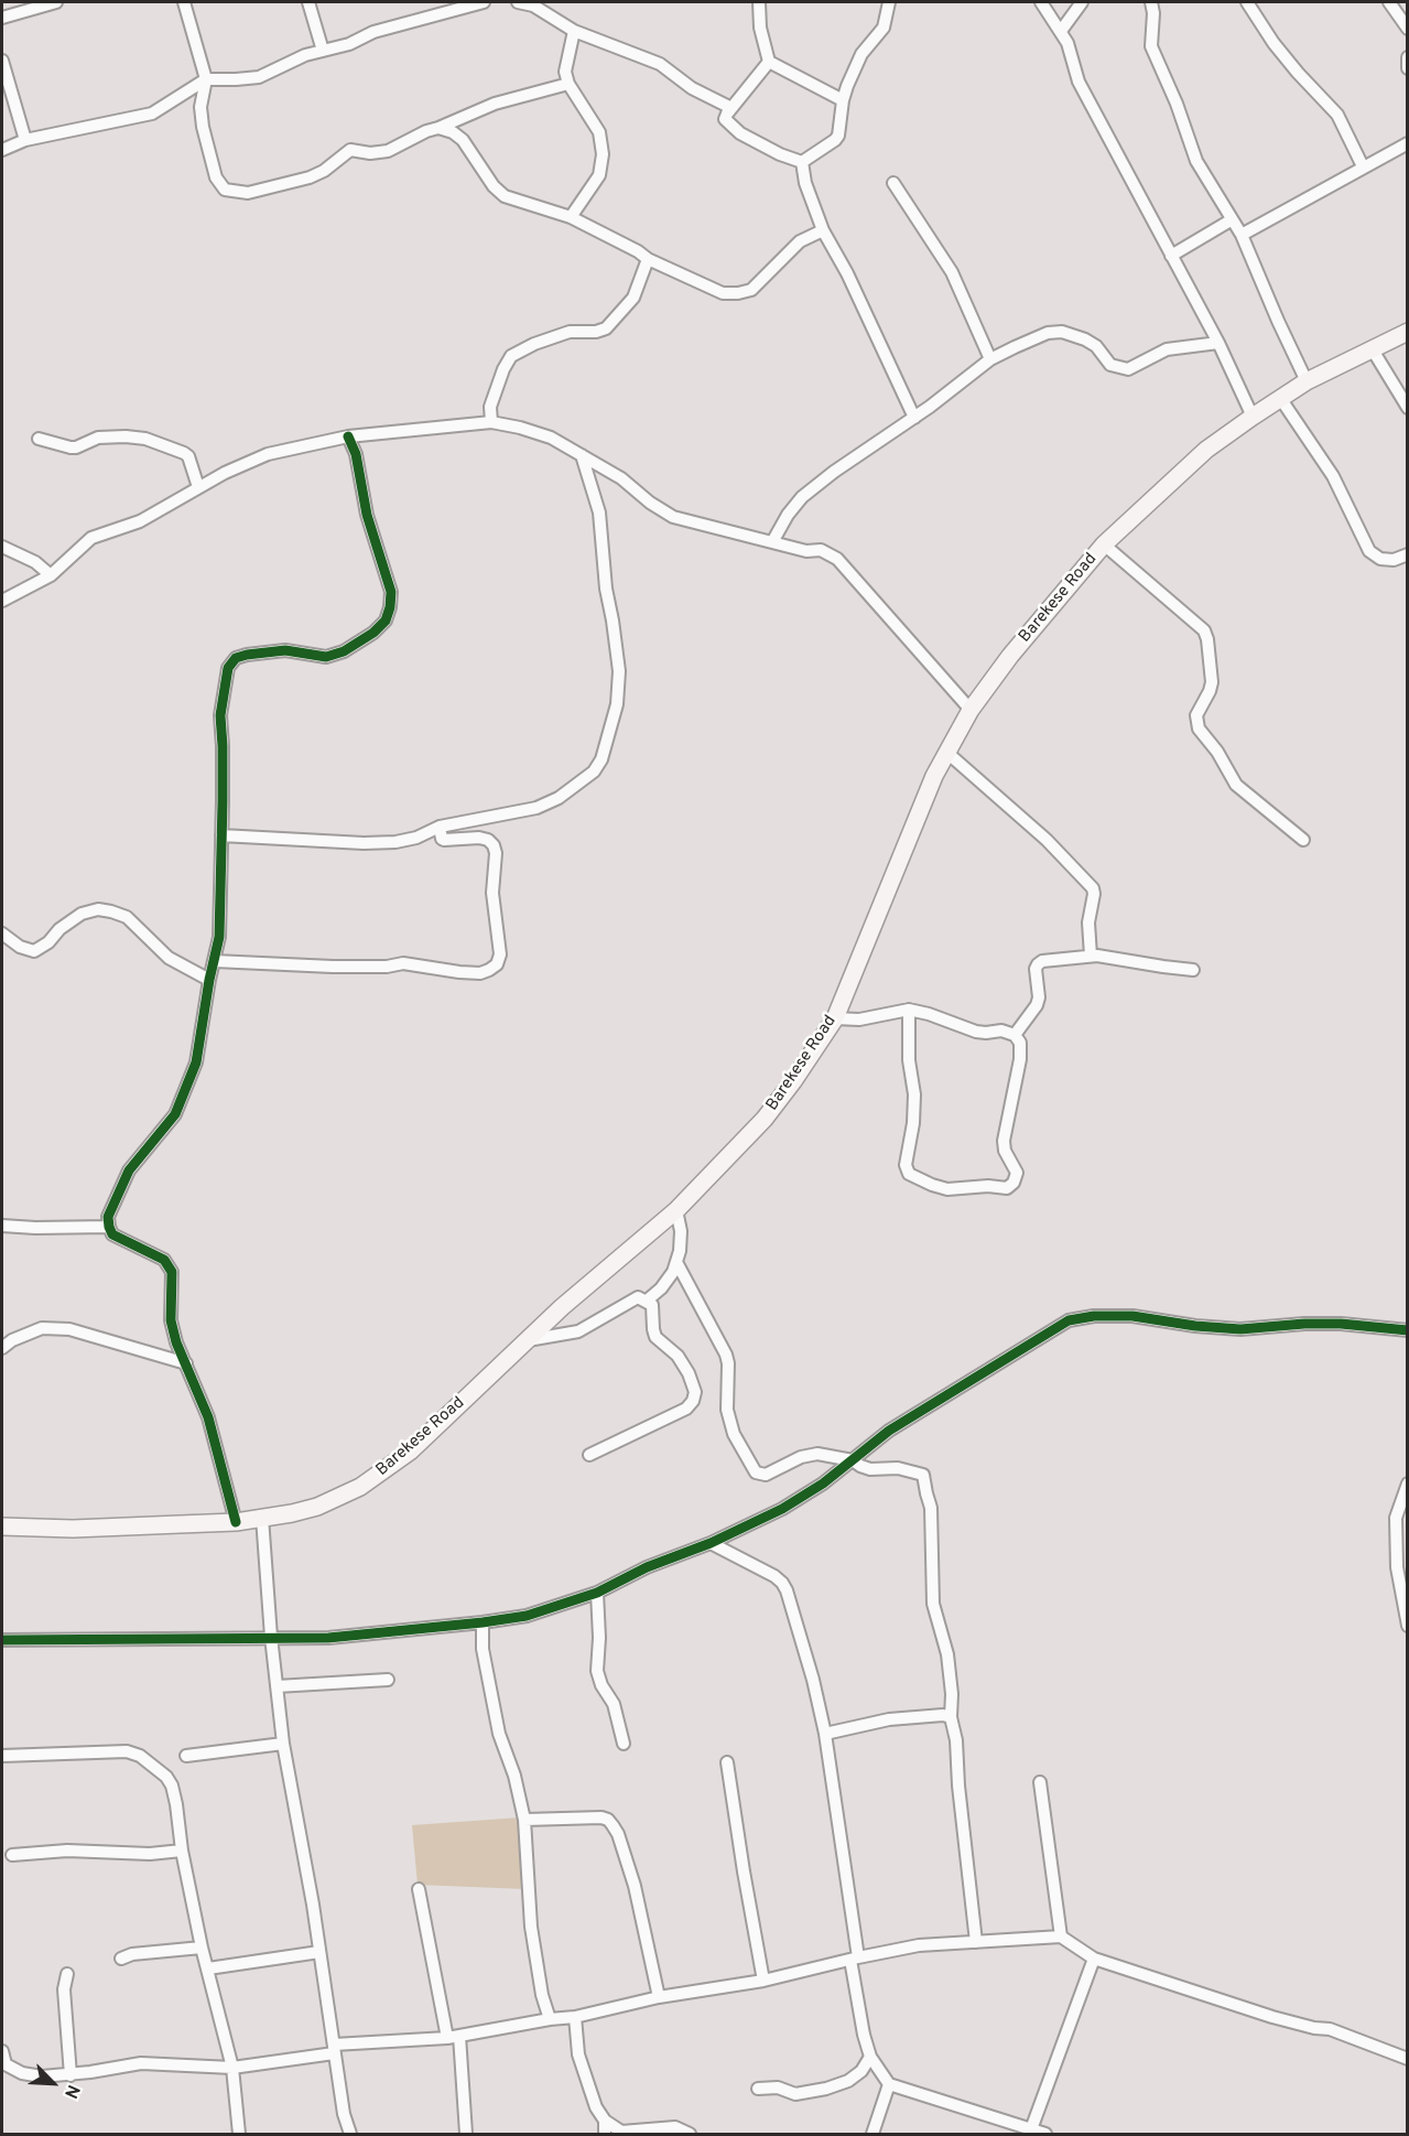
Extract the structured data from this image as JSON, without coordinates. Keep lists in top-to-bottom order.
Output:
{
  "streets": {
    "main road": ["Barekese Road"]
  },
  "north": "bottom right"
}
